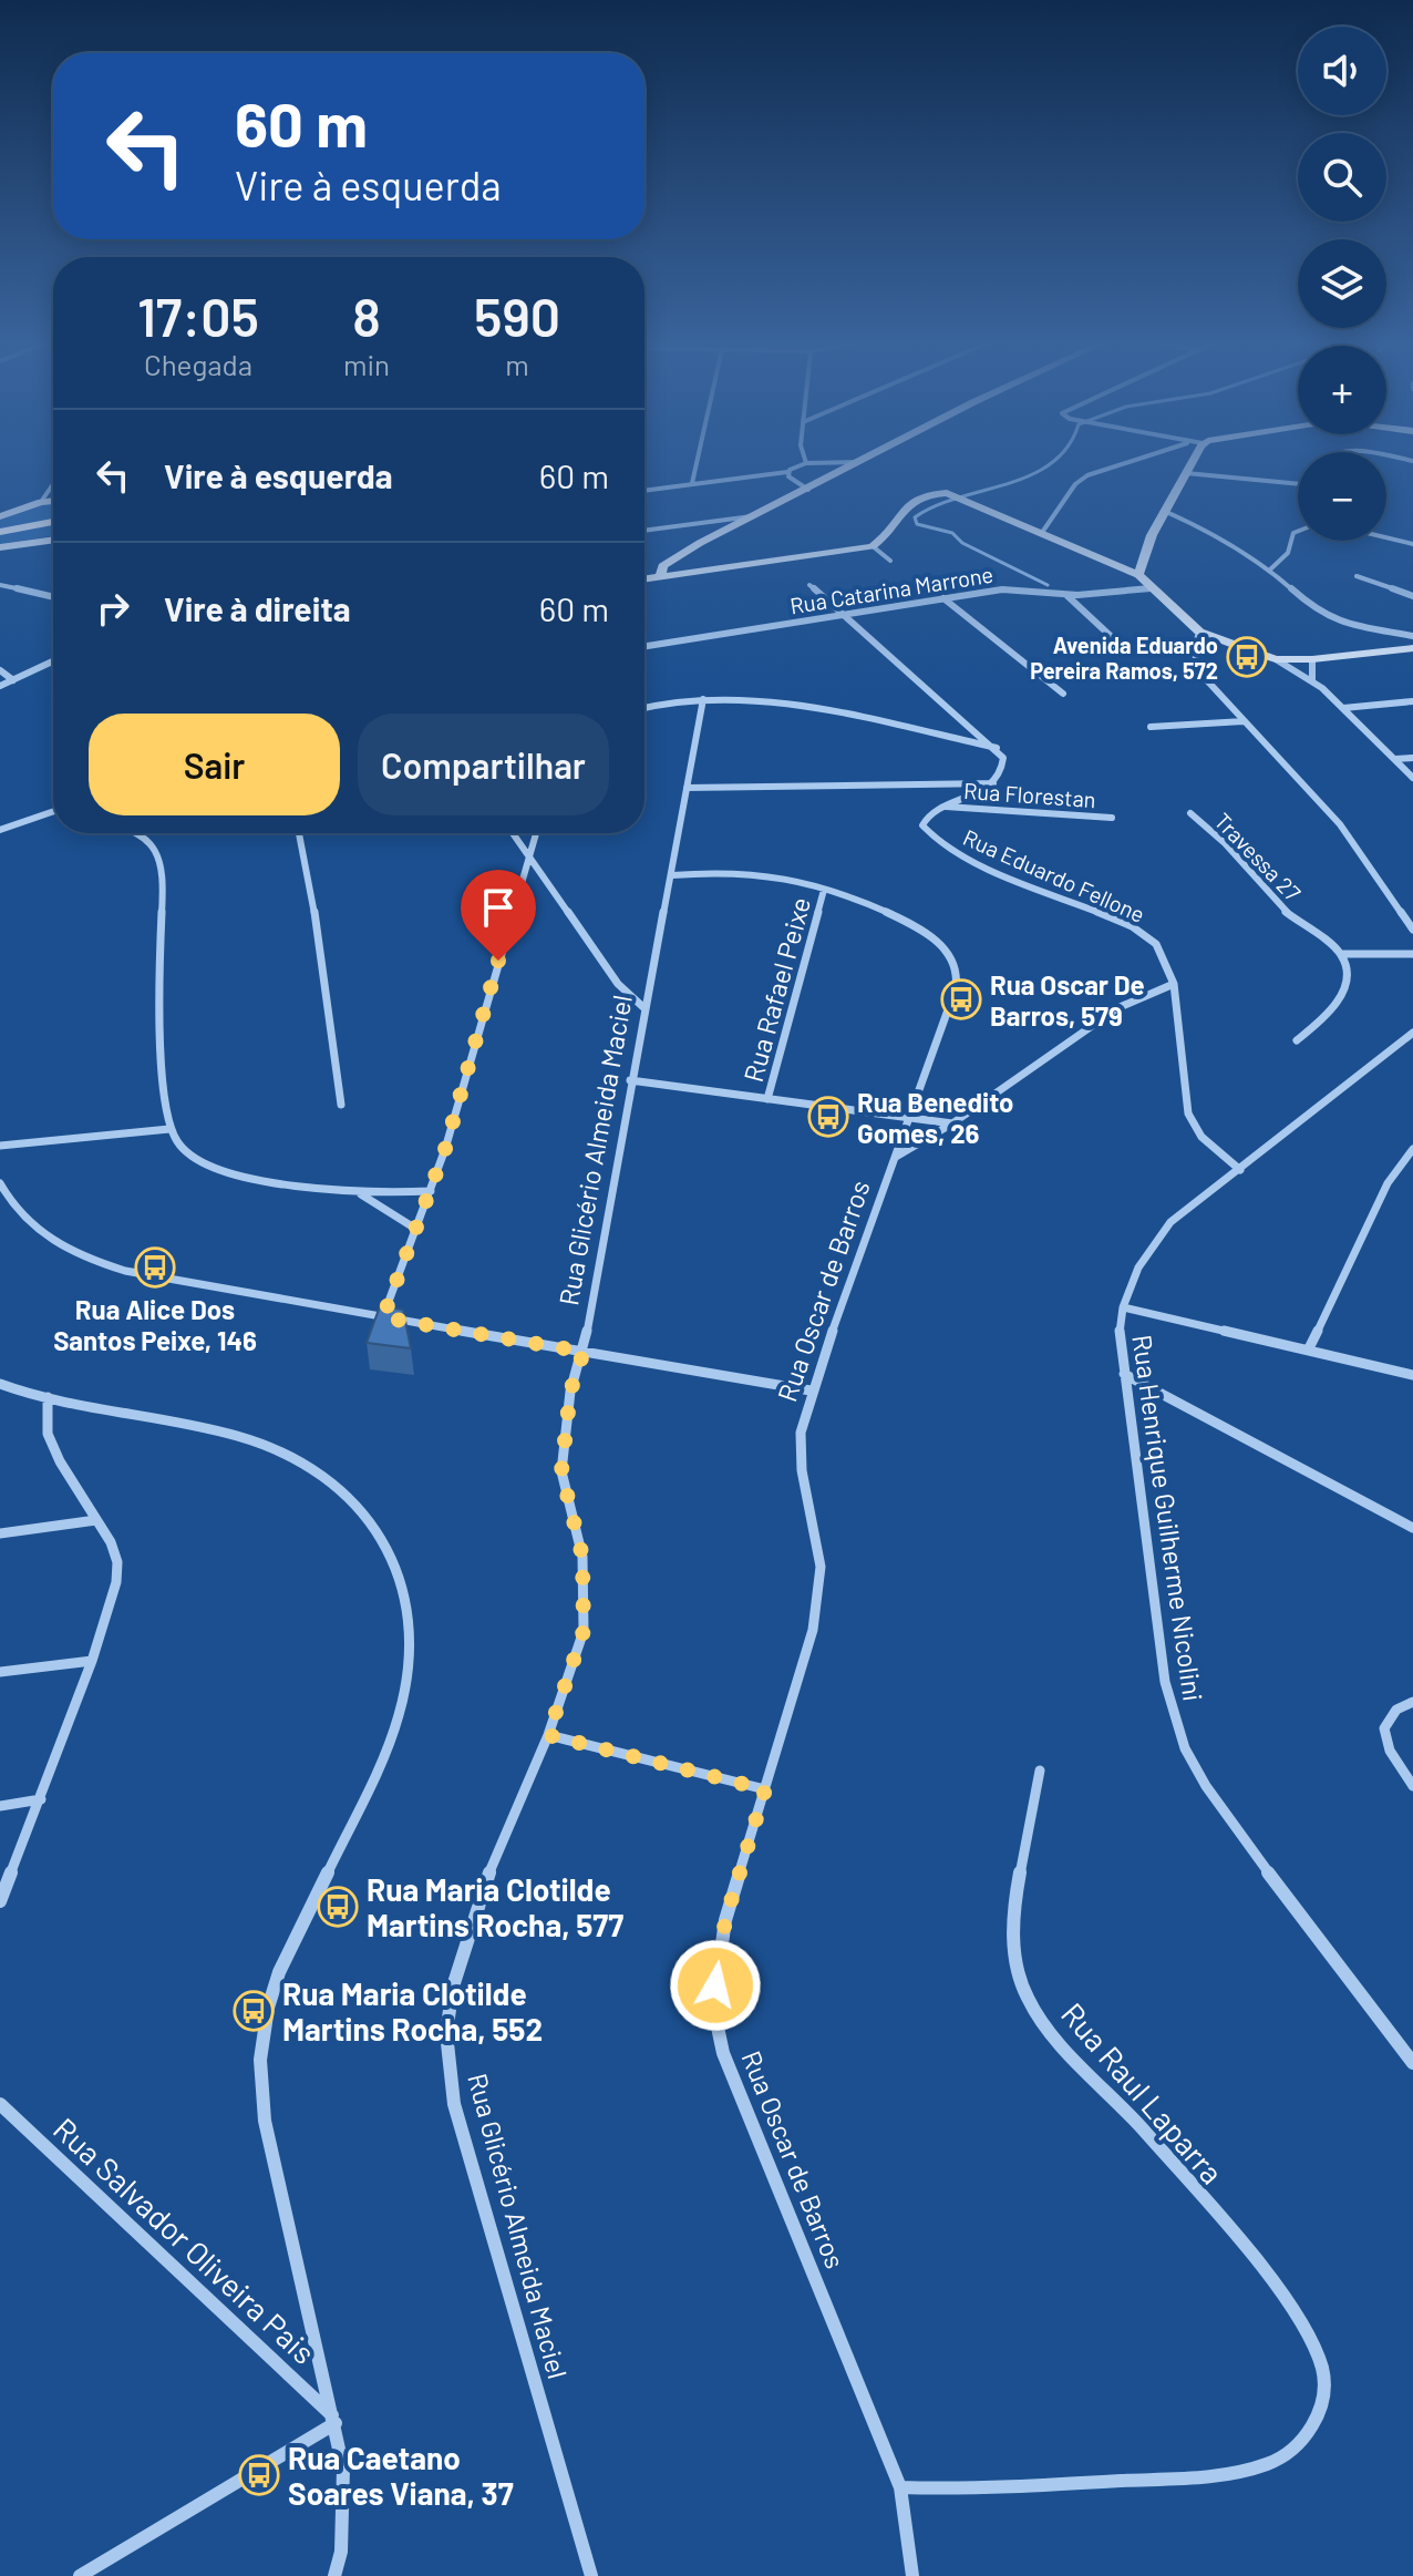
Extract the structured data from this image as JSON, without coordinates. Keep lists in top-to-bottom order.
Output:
{
  "streets": {
    "street": [
      "Rua Catarina Marrone",
      "Rua Florestan",
      "Travessa 27",
      "Rua Eduardo Fellone",
      "Rua Rafael Peixe",
      "Rua Glicério Almeida Maciel",
      "Rua Oscar de Barros",
      "Rua Henrique Guilherme Nicolini",
      "Rua Raul Laparra",
      "Rua Salvador Oliveira Pais"
    ]
  },
  "crossings": [
    ["Rua Florestan", "Rua Eduardo Fellone"],
    ["Rua Eduardo Fellone", "Rua Henrique Guilherme Nicolini"],
    ["Rua Rafael Peixe", "Rua Oscar de Barros"],
    ["Rua Glicério Almeida Maciel", "Rua Oscar de Barros"],
    ["Rua Oscar de Barros", "Rua Raul Laparra"]
  ],
  "places": {
    "bus stop": [
      "Avenida Eduardo Pereira Ramos, 572",
      "Rua Oscar De Barros, 579",
      "Rua Benedito Gomes, 26",
      "Rua Alice Dos Santos Peixe, 146",
      "Rua Maria Clotilde Martins Rocha, 577",
      "Rua Maria Clotilde Martins Rocha, 552",
      "Rua Caetano Soares Viana, 37"
    ]
  },
  "page": {
    "map_buttons": ["+", "−"],
    "turn": ["60 m", "Vire à esquerda"],
    "eta": [
      "17:05",
      "Chegada",
      "8",
      "min",
      "590",
      "m"
    ],
    "list": [
      {
        "name": "Vire à esquerda",
        "value": "60 m"
      },
      {
        "name": "Vire à direita",
        "value": "60 m"
      }
    ],
    "buttons": ["Sair", "Compartilhar"]
  }
}
